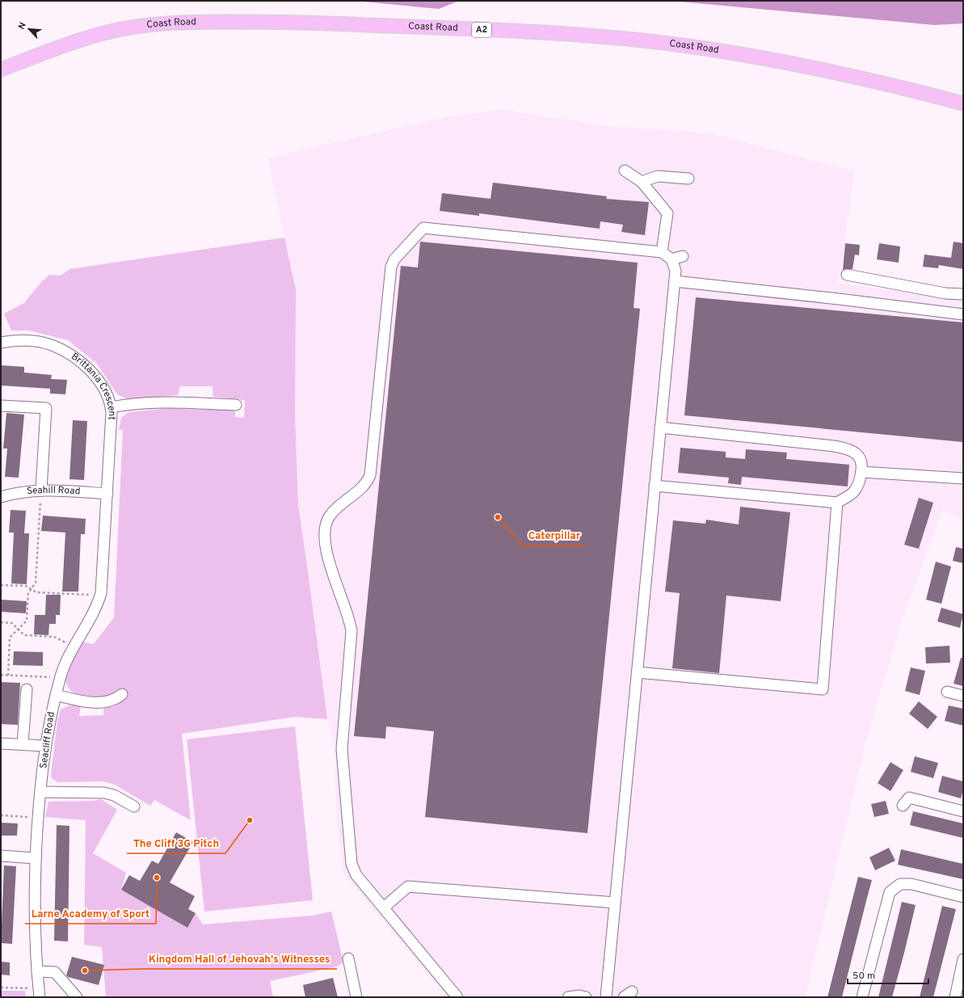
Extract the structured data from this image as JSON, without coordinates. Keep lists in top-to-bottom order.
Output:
{
  "streets": {
    "main road": ["Coast Road", "A2"],
    "street": ["Brittania Crescent", "Seahill Road", "Seacliff Road"]
  },
  "crossings": [
    ["Brittania Crescent", "Seahill Road"],
    ["Brittania Crescent", "Seacliff Road"],
    ["Seahill Road", "Seacliff Road"]
  ],
  "places": [
    "Caterpillar",
    "The Cliff 3G Pitch",
    "Larne Academy of Sport",
    "Kingdom Hall of Jehovah's Witnesses"
  ],
  "scale_bar": "50 m",
  "north": "top left"
}
